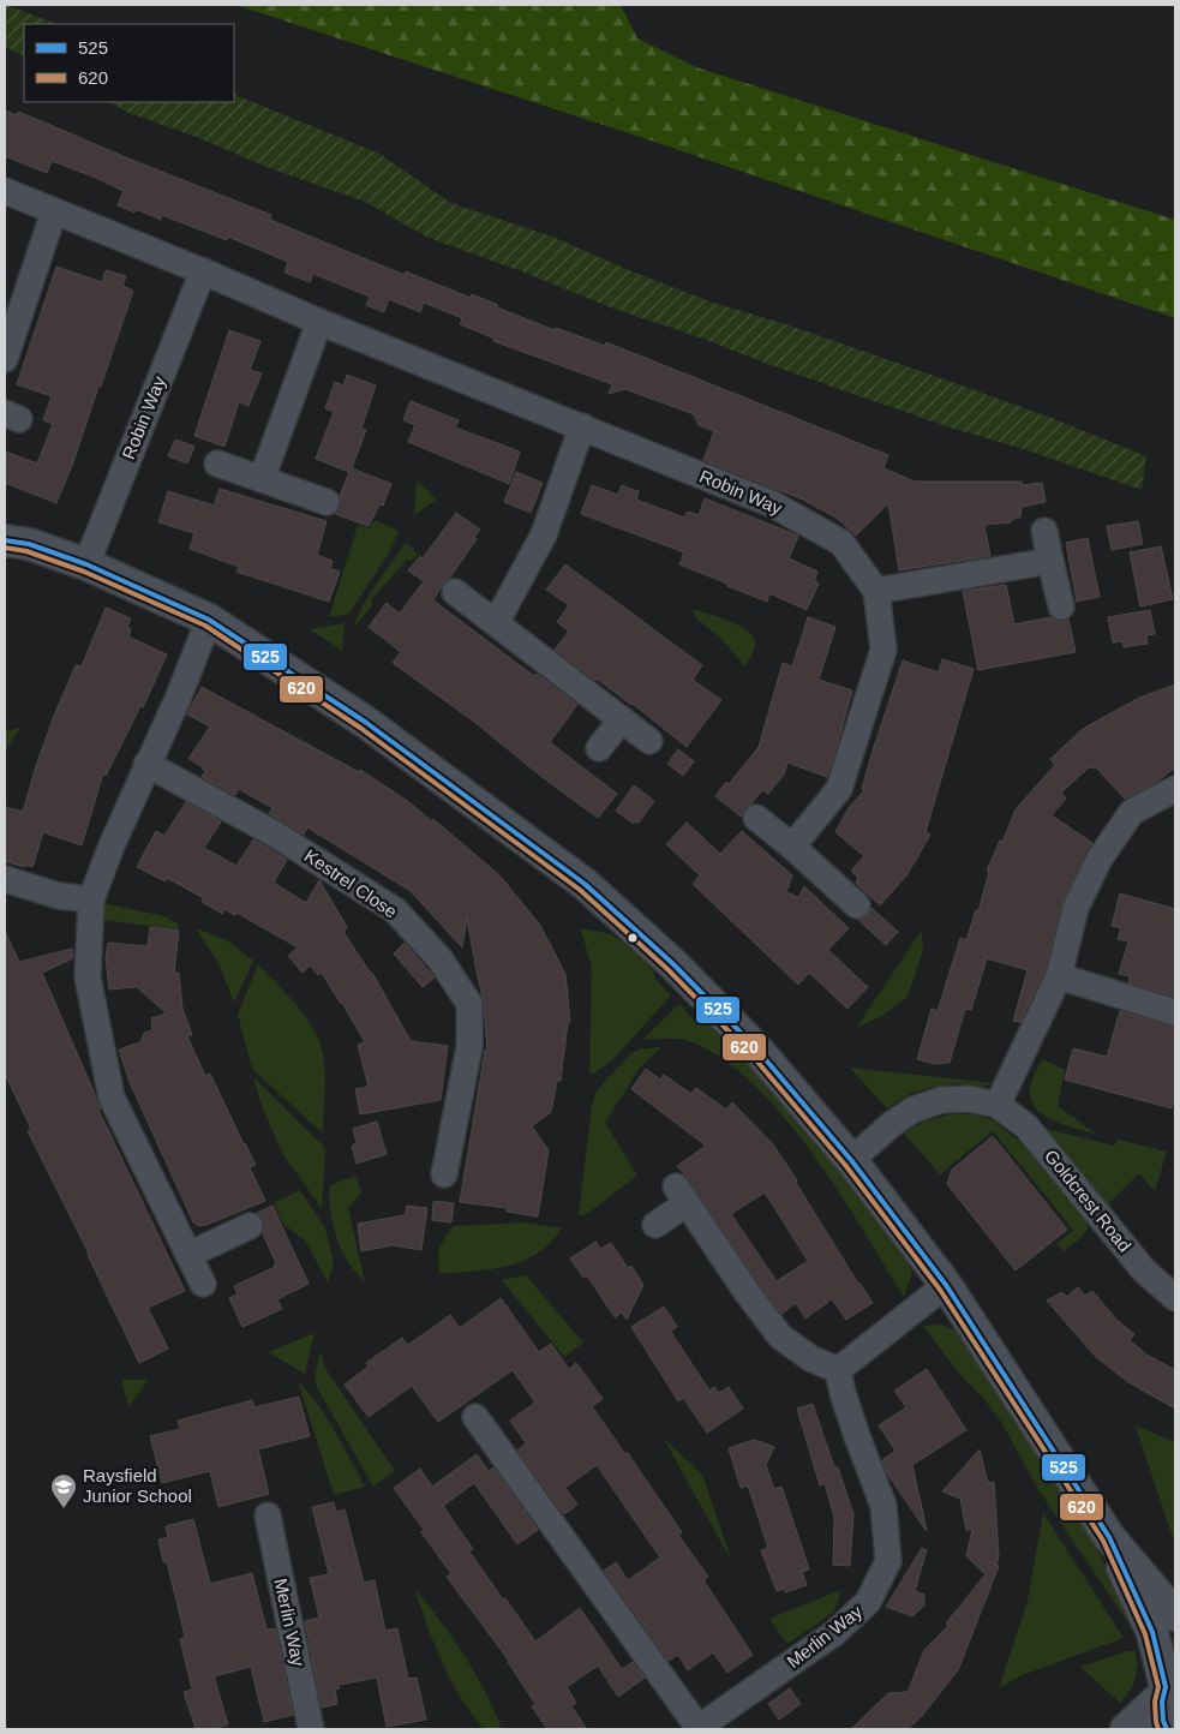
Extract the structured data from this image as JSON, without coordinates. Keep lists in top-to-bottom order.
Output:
{
  "streets": {
    "street": [
      "Robin Way",
      "Kestrel Close",
      "Goldcrest Road",
      "Merlin Way"
    ]
  },
  "places": {
    "school or university": ["Raysfield Junior School"]
  },
  "lines": ["transit line 525", "transit line 620"],
  "legend": ["525", "620"]
}
